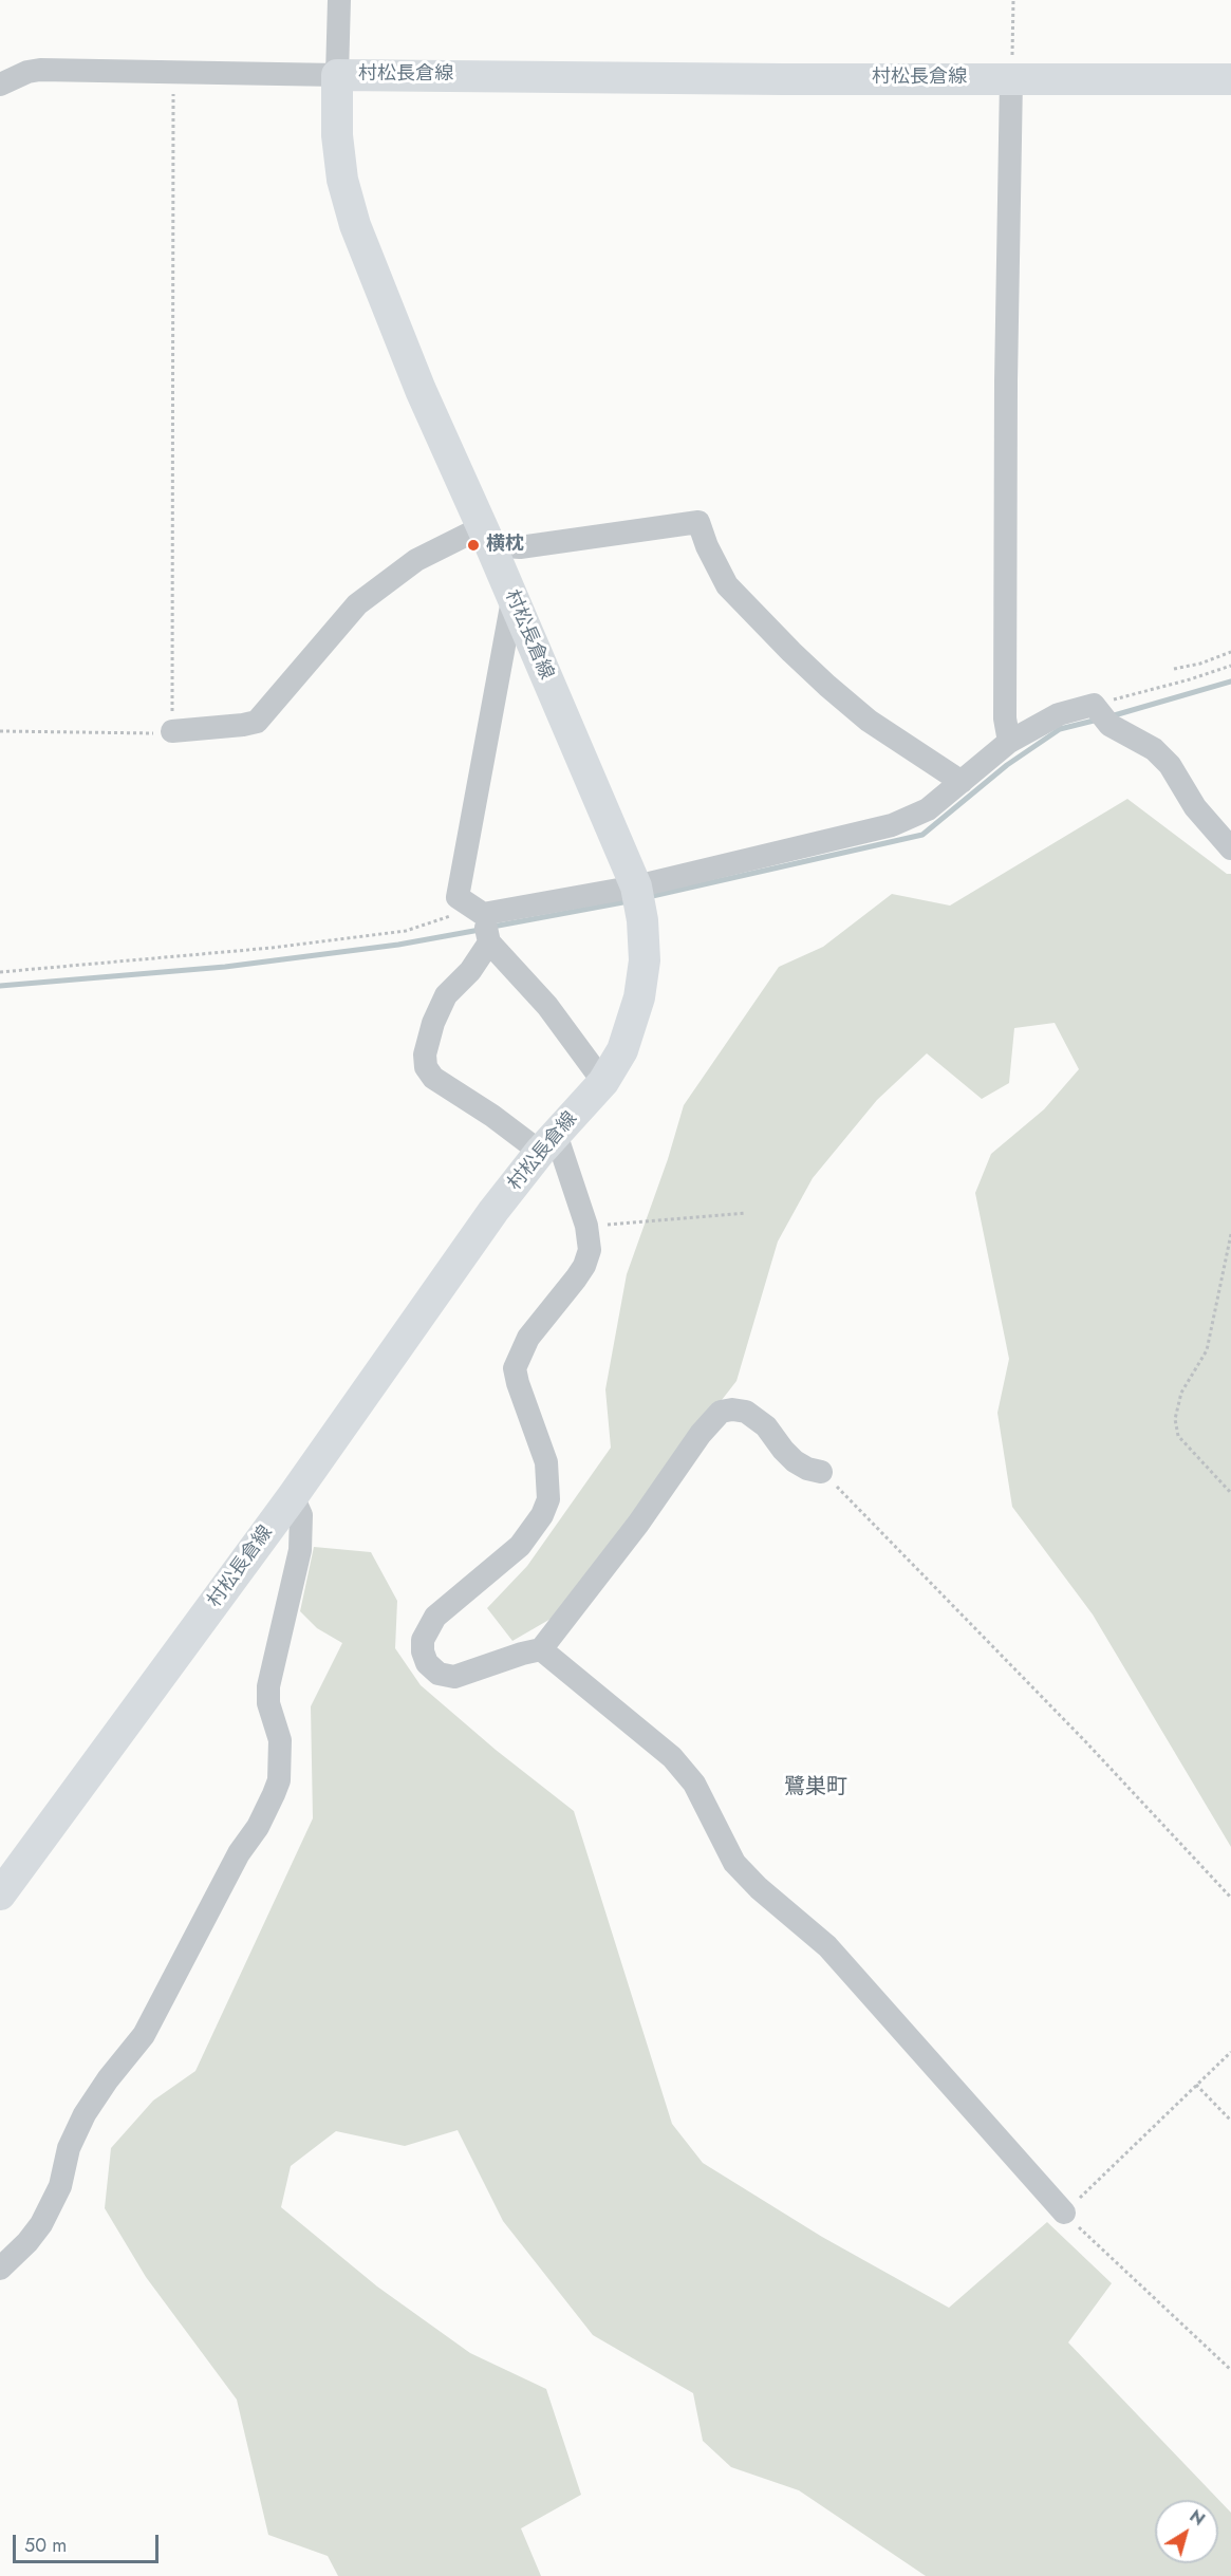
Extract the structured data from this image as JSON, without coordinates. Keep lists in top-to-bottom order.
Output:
{
  "streets": {
    "main road": ["村松長倉線"]
  },
  "districts": ["鷺巣町"],
  "places": ["横枕"],
  "scale_bar": "50 m",
  "north": "top right"
}
